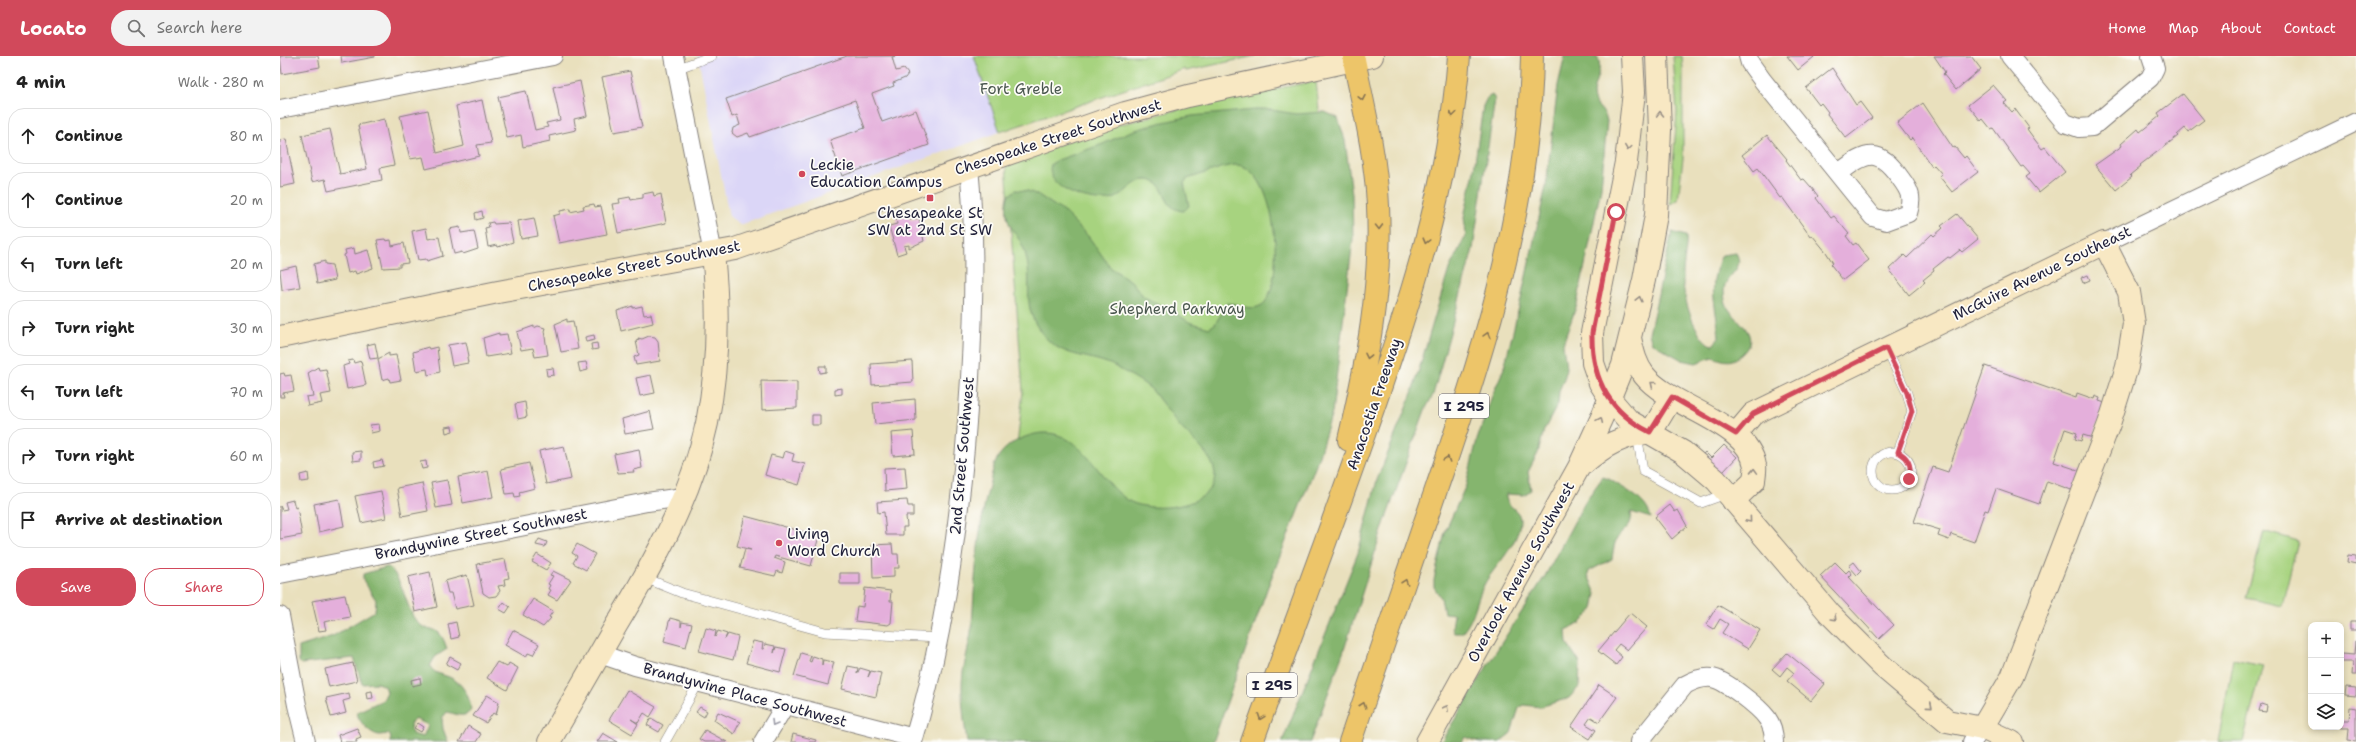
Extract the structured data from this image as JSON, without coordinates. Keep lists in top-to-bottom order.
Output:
{
  "streets": {
    "highway": ["Anacostia Freeway", "I 295"],
    "street": [
      "Chesapeake Street Southwest",
      "McGuire Avenue Southeast",
      "2nd Street Southwest",
      "Brandywine Street Southwest",
      "Overlook Avenue Southwest",
      "Brandywine Place Southwest"
    ]
  },
  "crossings": [
    ["Chesapeake Street Southwest", "2nd Street Southwest"],
    ["2nd Street Southwest", "Brandywine Place Southwest"]
  ],
  "parks": ["Fort Greble", "Shepherd Parkway"],
  "places": {
    "other": ["Leckie Education Campus", "Living Word Church"],
    "transit": ["Chesapeake St SW at 2nd St SW"]
  },
  "page": {
    "header": "Locato",
    "search": "Search here",
    "nav": [
      "Home",
      "Map",
      "About",
      "Contact"
    ],
    "heading": ["4 min", "Walk · 280 m"],
    "list": [
      ["Continue", "80 m"],
      ["Continue", "20 m"],
      ["Turn left", "20 m"],
      ["Turn right", "30 m"],
      ["Turn left", "70 m"],
      ["Turn right", "60 m"],
      "Arrive at destination"
    ],
    "buttons": ["Save", "Share"],
    "map_buttons": ["+", "−"]
  }
}
